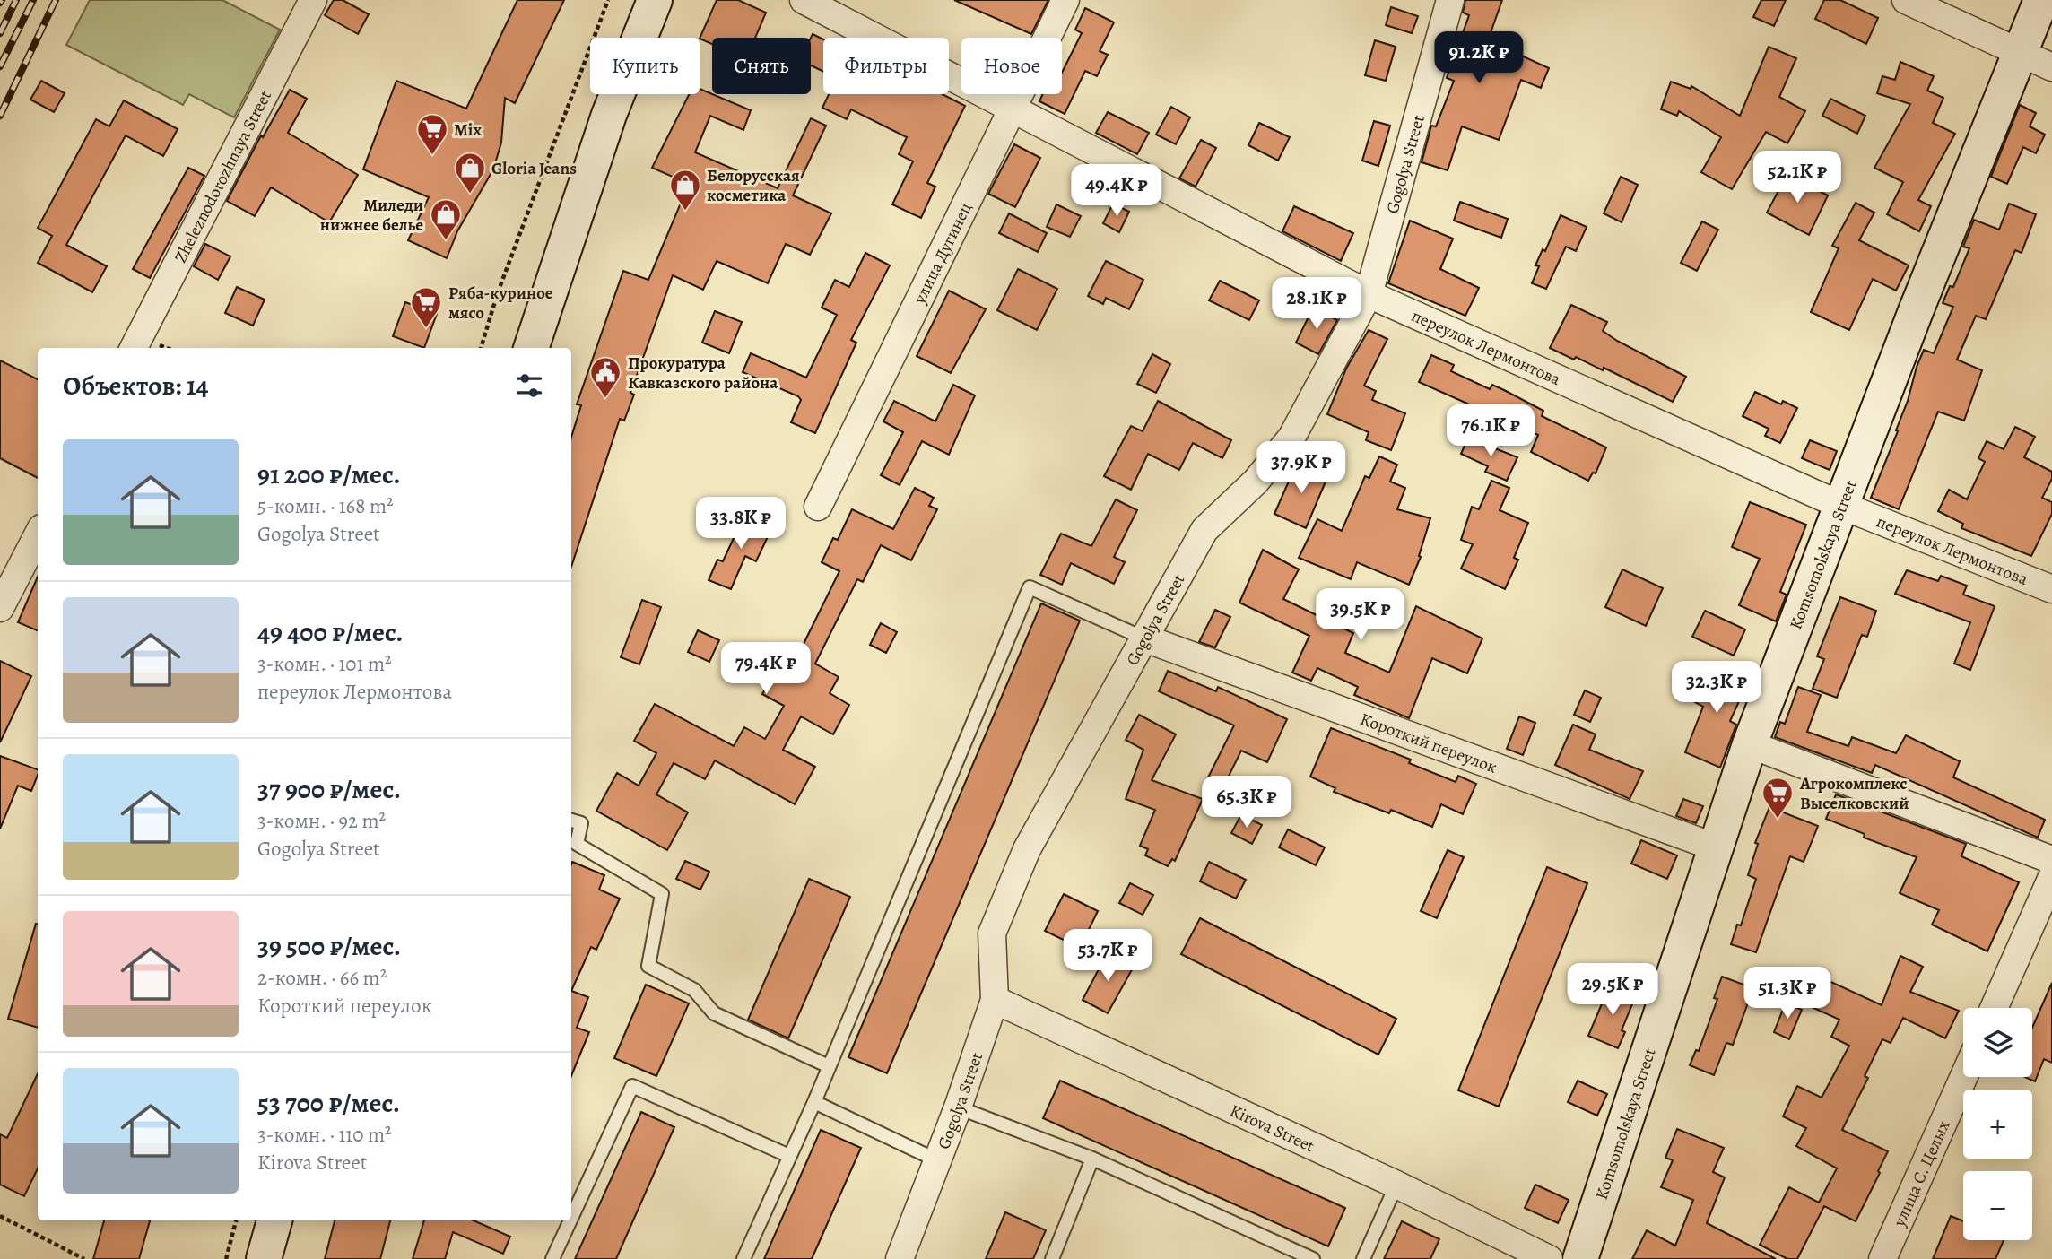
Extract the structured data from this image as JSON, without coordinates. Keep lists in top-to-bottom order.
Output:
{
  "streets": {
    "main road": ["Komsomolskaya Street"],
    "street": [
      "Gogolya Street",
      "Zheleznodorozhnaya Street",
      "улица Дугинец",
      "переулок Лермонтова",
      "Короткий переулок",
      "Kirova Street",
      "улица С. Целых"
    ]
  },
  "crossings": [
    ["Gogolya Street", "переулок Лермонтова"],
    ["Gogolya Street", "Короткий переулок"],
    ["Gogolya Street", "Kirova Street"],
    ["улица Дугинец", "переулок Лермонтова"],
    ["переулок Лермонтова", "Komsomolskaya Street"],
    ["Komsomolskaya Street", "Короткий переулок"]
  ],
  "places": {
    "supermarket": ["Mix", "Ряба-куриное мясо", "Агрокомплекс Выселковский"],
    "shop": ["Gloria Jeans", "Белорусская косметика", "Миледи нижнее белье"],
    "public building": ["Прокуратура Кавказского района"]
  },
  "page": {
    "price": [
      "91.2K ₽",
      "52.1K ₽",
      "49.4K ₽",
      "28.1K ₽",
      "76.1K ₽",
      "37.9K ₽",
      "33.8K ₽",
      "39.5K ₽",
      "79.4K ₽",
      "32.3K ₽",
      "65.3K ₽",
      "53.7K ₽",
      "29.5K ₽",
      "51.3K ₽"
    ],
    "chip": [
      "Купить",
      "Снять",
      "Фильтры",
      "Новое"
    ],
    "heading": "Объектов: 14",
    "list": [
      {
        "name": "91 200 ₽/мес.",
        "note": "5-комн. · 168 m² · Gogolya Street"
      },
      {
        "name": "49 400 ₽/мес.",
        "note": "3-комн. · 101 m² · переулок Лермонтова"
      },
      {
        "name": "37 900 ₽/мес.",
        "note": "3-комн. · 92 m² · Gogolya Street"
      },
      {
        "name": "39 500 ₽/мес.",
        "note": "2-комн. · 66 m² · Короткий переулок"
      },
      {
        "name": "53 700 ₽/мес.",
        "note": "3-комн. · 110 m² · Kirova Street"
      }
    ],
    "map_buttons": ["+", "−"]
  }
}
